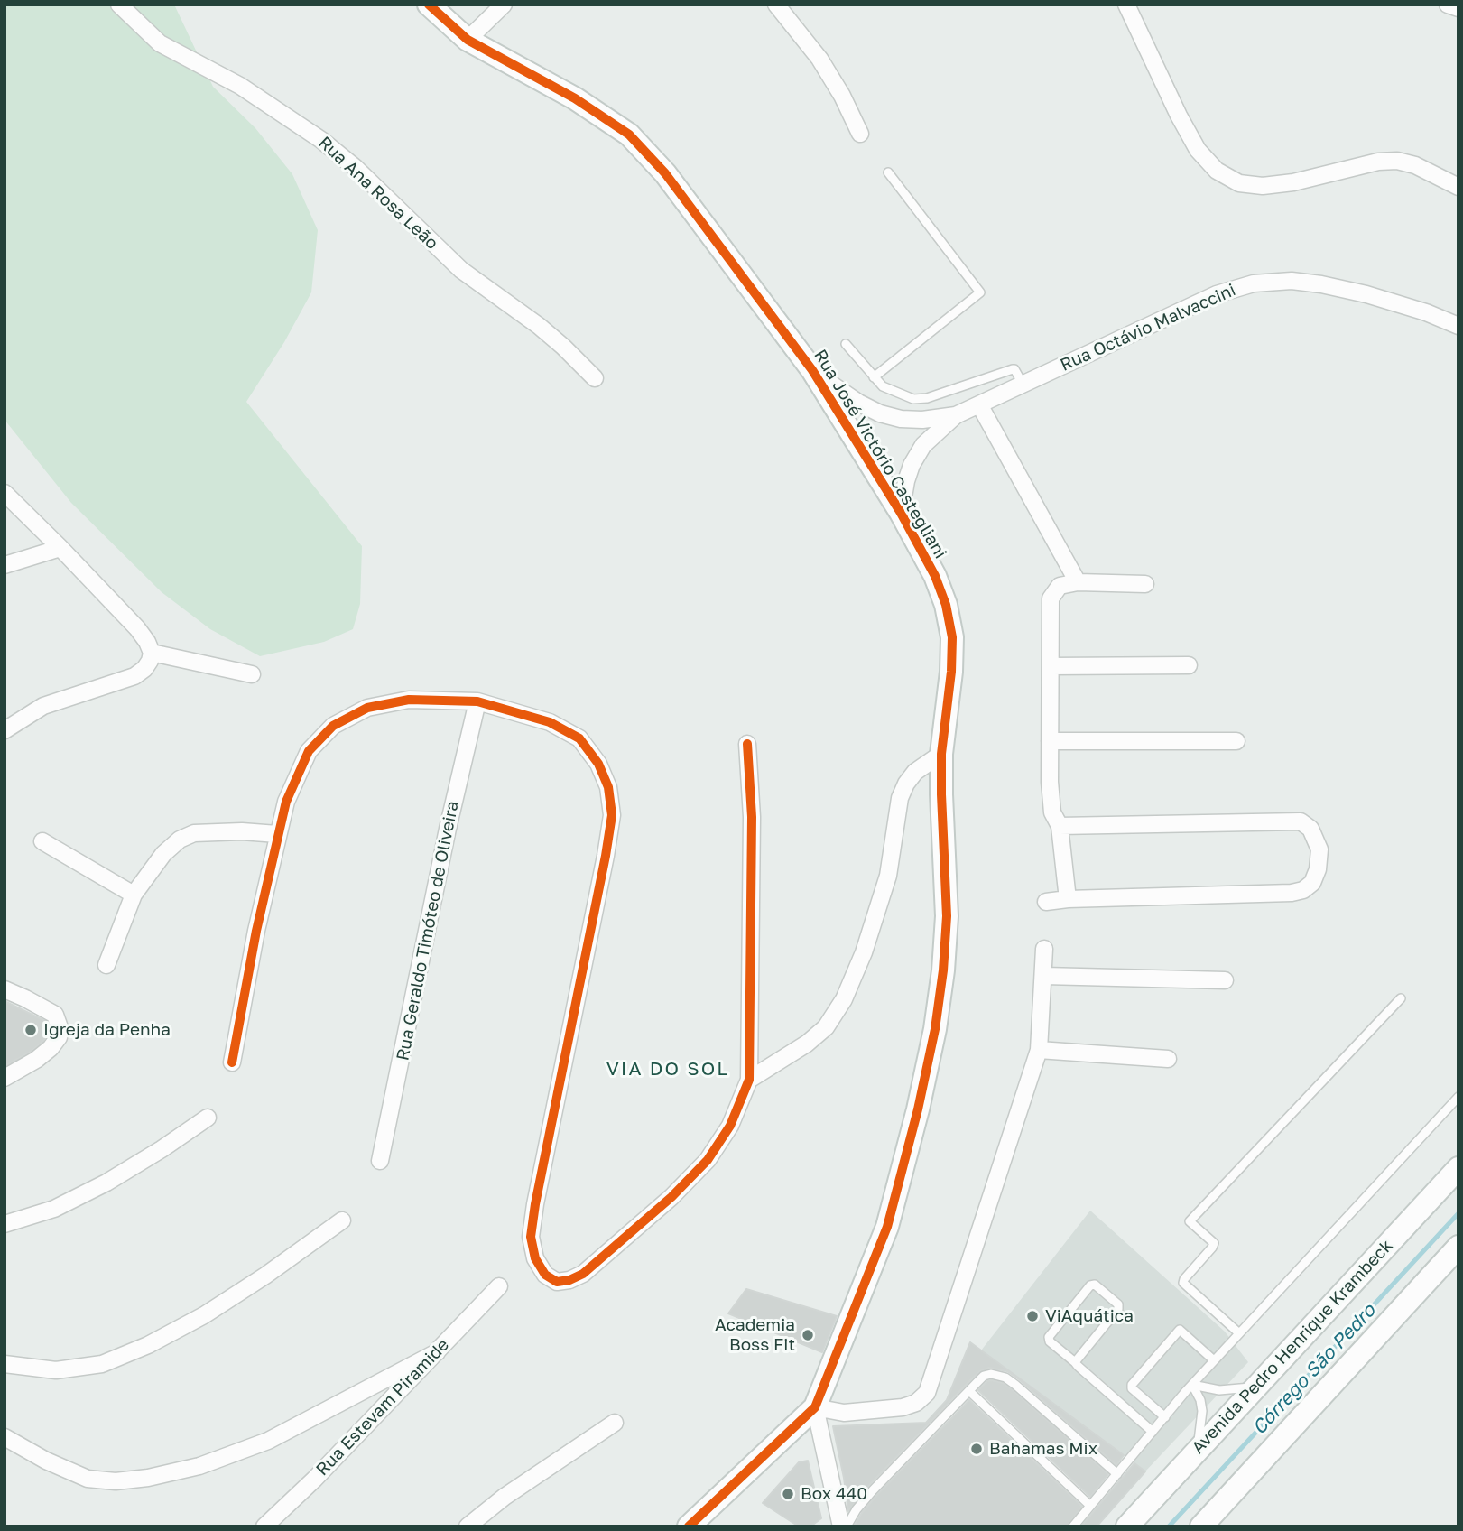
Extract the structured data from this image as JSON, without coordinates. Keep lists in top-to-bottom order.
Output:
{
  "streets": {
    "street": [
      "Rua Ana Rosa Leão",
      "Rua Octávio Malvaccini",
      "Rua José Victório Castegliani",
      "Rua Geraldo Timóteo de Oliveira",
      "Avenida Pedro Henrique Krambeck",
      "Rua Estevam Piramide"
    ]
  },
  "crossings": [
    ["Rua Octávio Malvaccini", "Rua José Victório Castegliani"]
  ],
  "districts": ["VIA DO SOL"],
  "water": ["Córrego São Pedro"],
  "places": [
    "Igreja da Penha",
    "ViAquática",
    "Academia Boss Fit",
    "Bahamas Mix",
    "Box 440"
  ]
}
